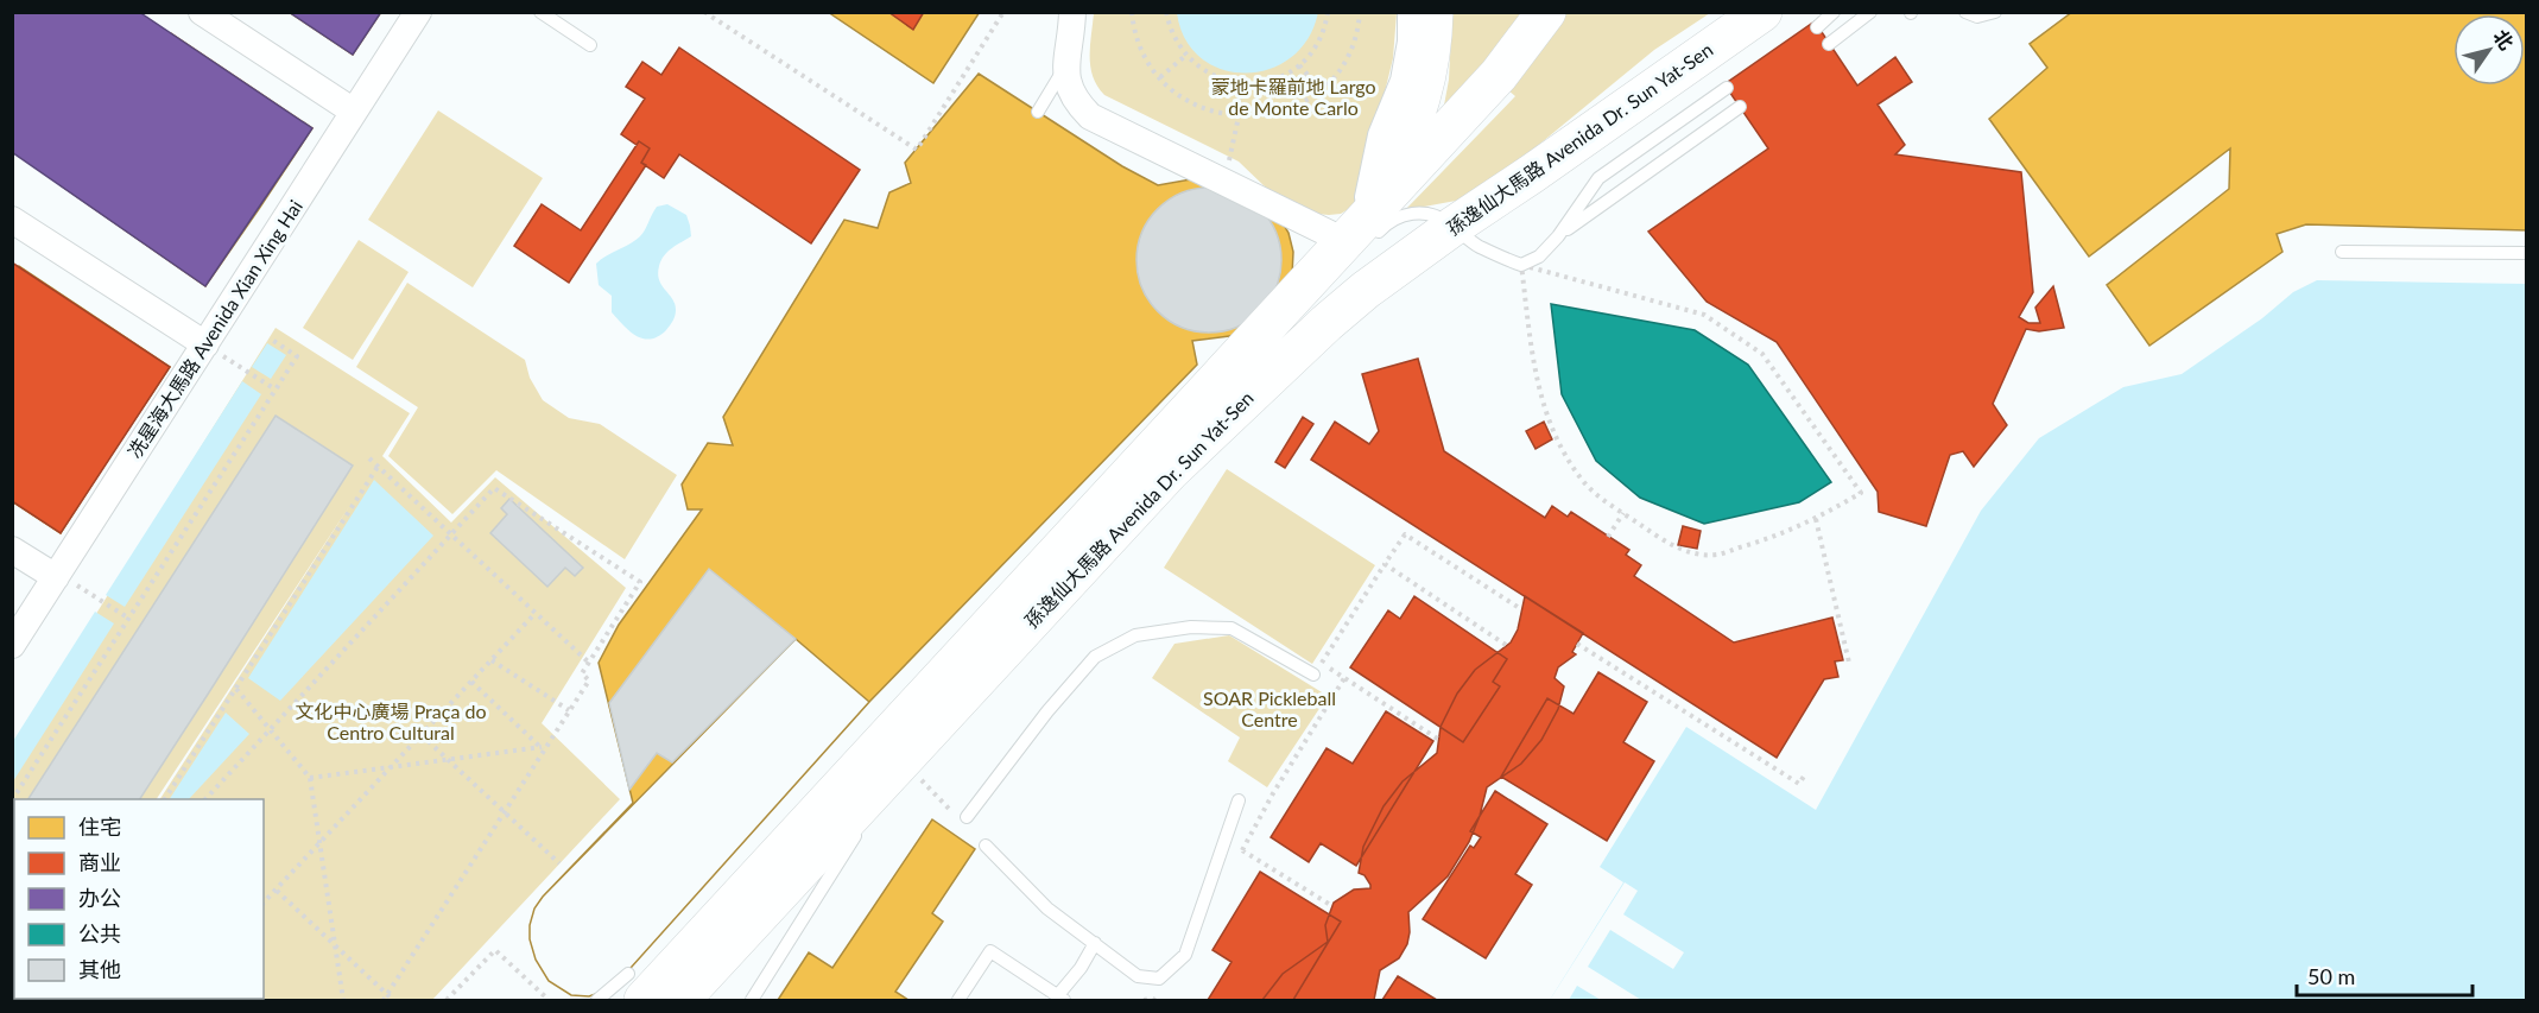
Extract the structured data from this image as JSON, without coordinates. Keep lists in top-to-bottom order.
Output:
{
  "streets": {
    "main road": ["孫逸仙大馬路 Avenida Dr. Sun Yat-Sen"],
    "street": ["冼星海大馬路 Avenida Xian Xing Hai"]
  },
  "parks": ["蒙地卡羅前地 Largo de Monte Carlo", "SOAR Pickleball Centre", "文化中心廣場 Praça do Centro Cultural"],
  "legend": [
    "住宅",
    "商业",
    "办公",
    "公共",
    "其他"
  ],
  "scale_bar": "50 m",
  "north": "top right"
}
